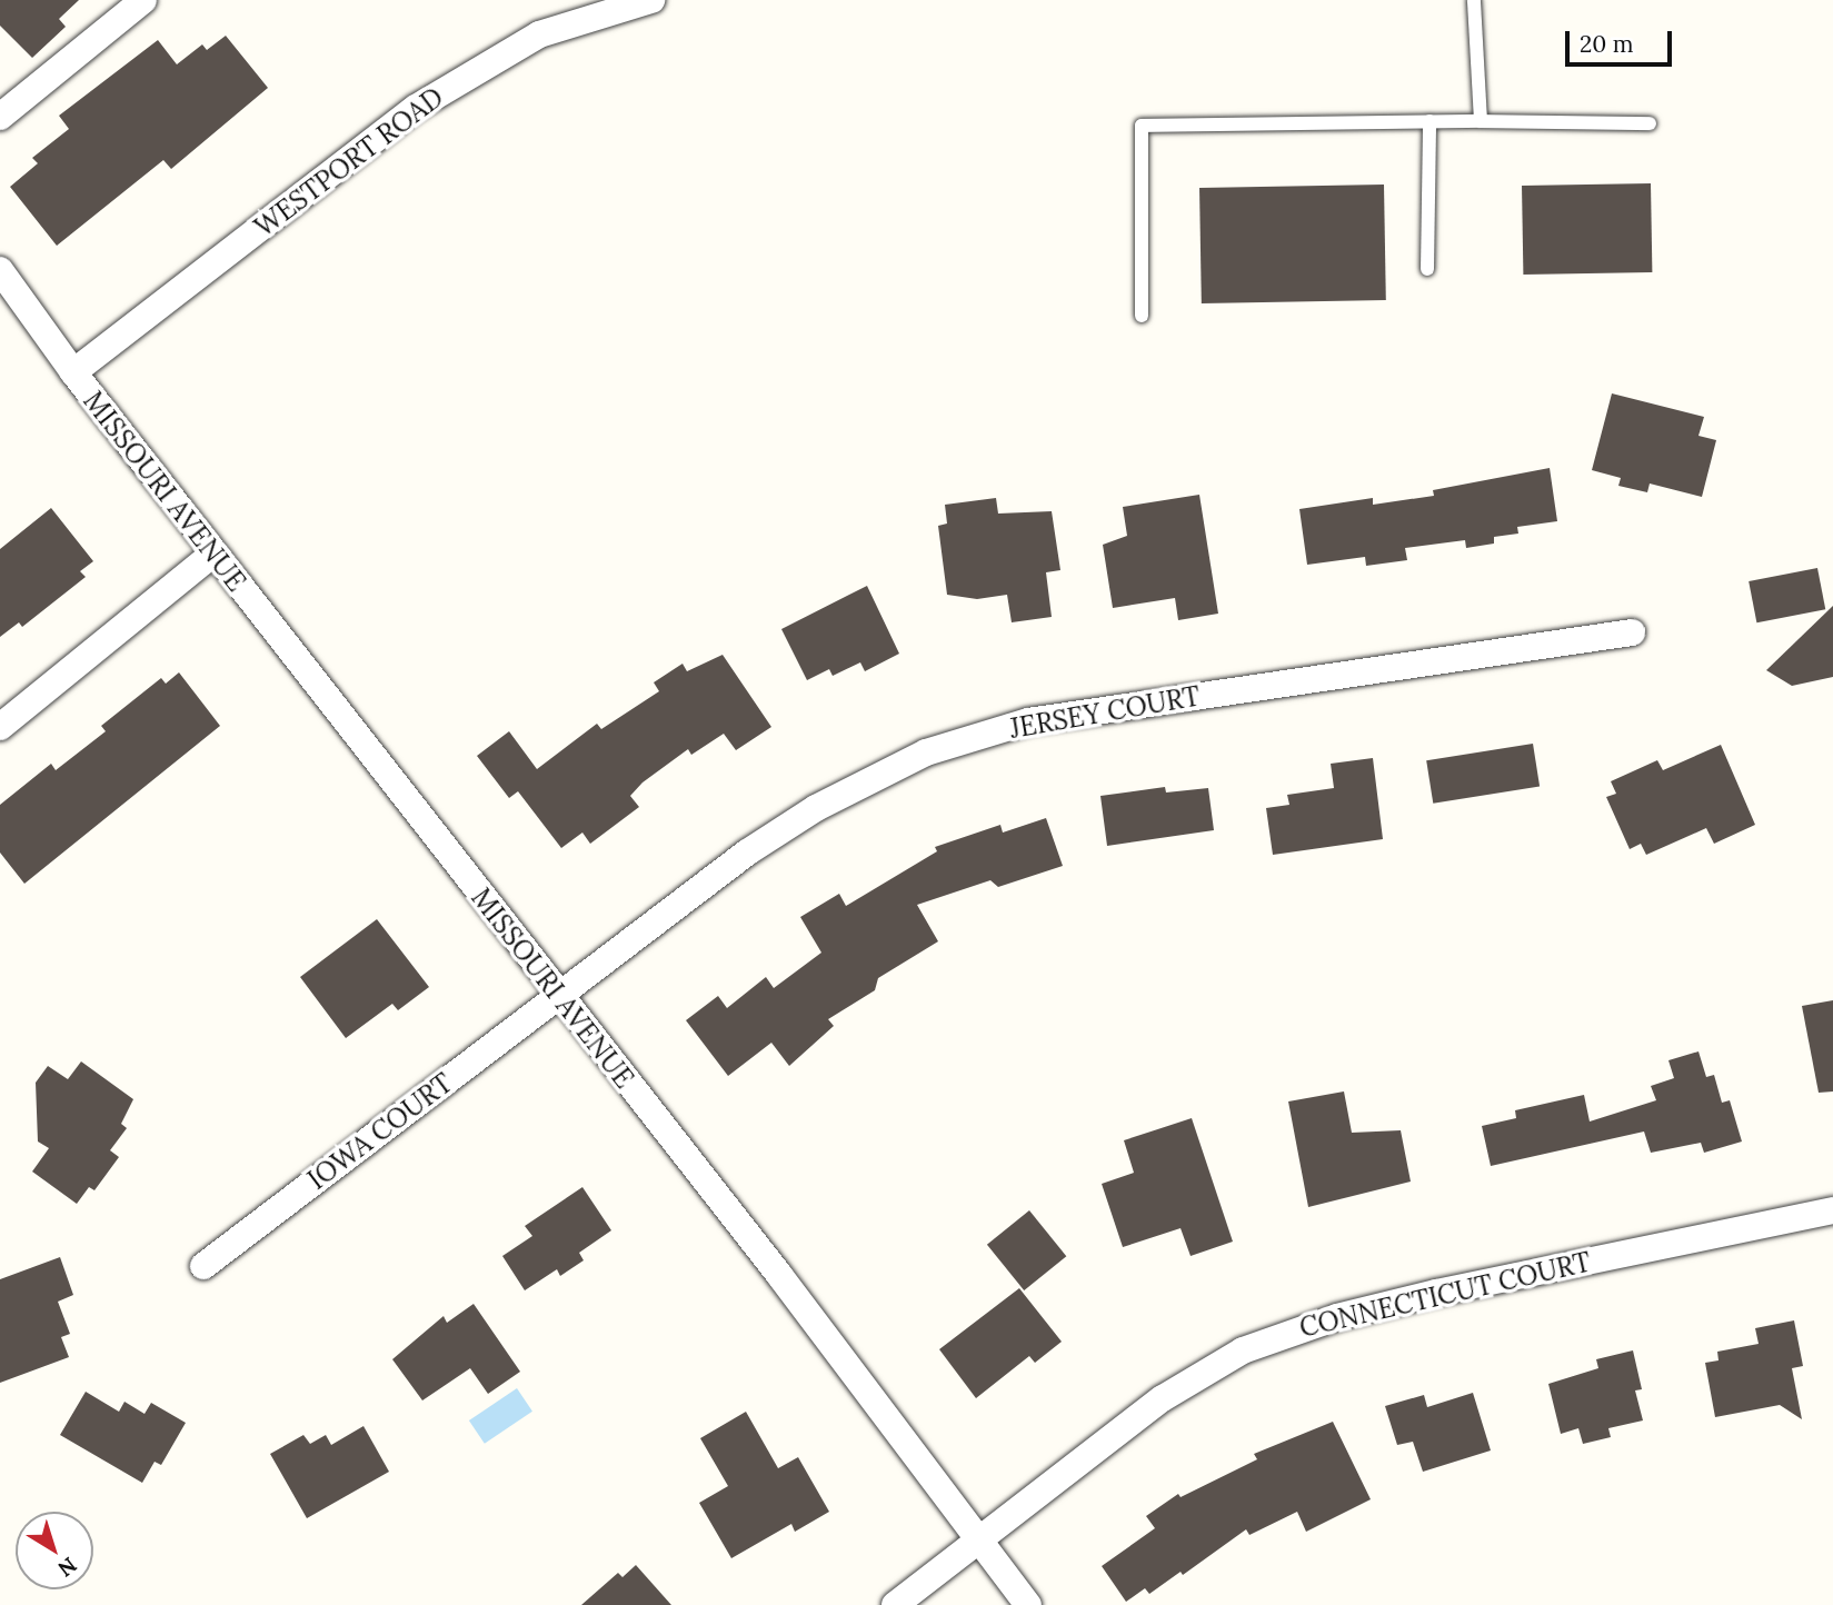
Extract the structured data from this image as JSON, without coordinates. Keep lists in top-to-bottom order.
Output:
{
  "streets": {
    "street": [
      "WESTPORT ROAD",
      "MISSOURI AVENUE",
      "JERSEY COURT",
      "IOWA COURT",
      "CONNECTICUT COURT"
    ]
  },
  "crossings": [
    ["WESTPORT ROAD", "MISSOURI AVENUE"],
    ["MISSOURI AVENUE", "JERSEY COURT"],
    ["MISSOURI AVENUE", "IOWA COURT"],
    ["MISSOURI AVENUE", "CONNECTICUT COURT"],
    ["JERSEY COURT", "IOWA COURT"]
  ],
  "scale_bar": "20 m",
  "north": "bottom right"
}
